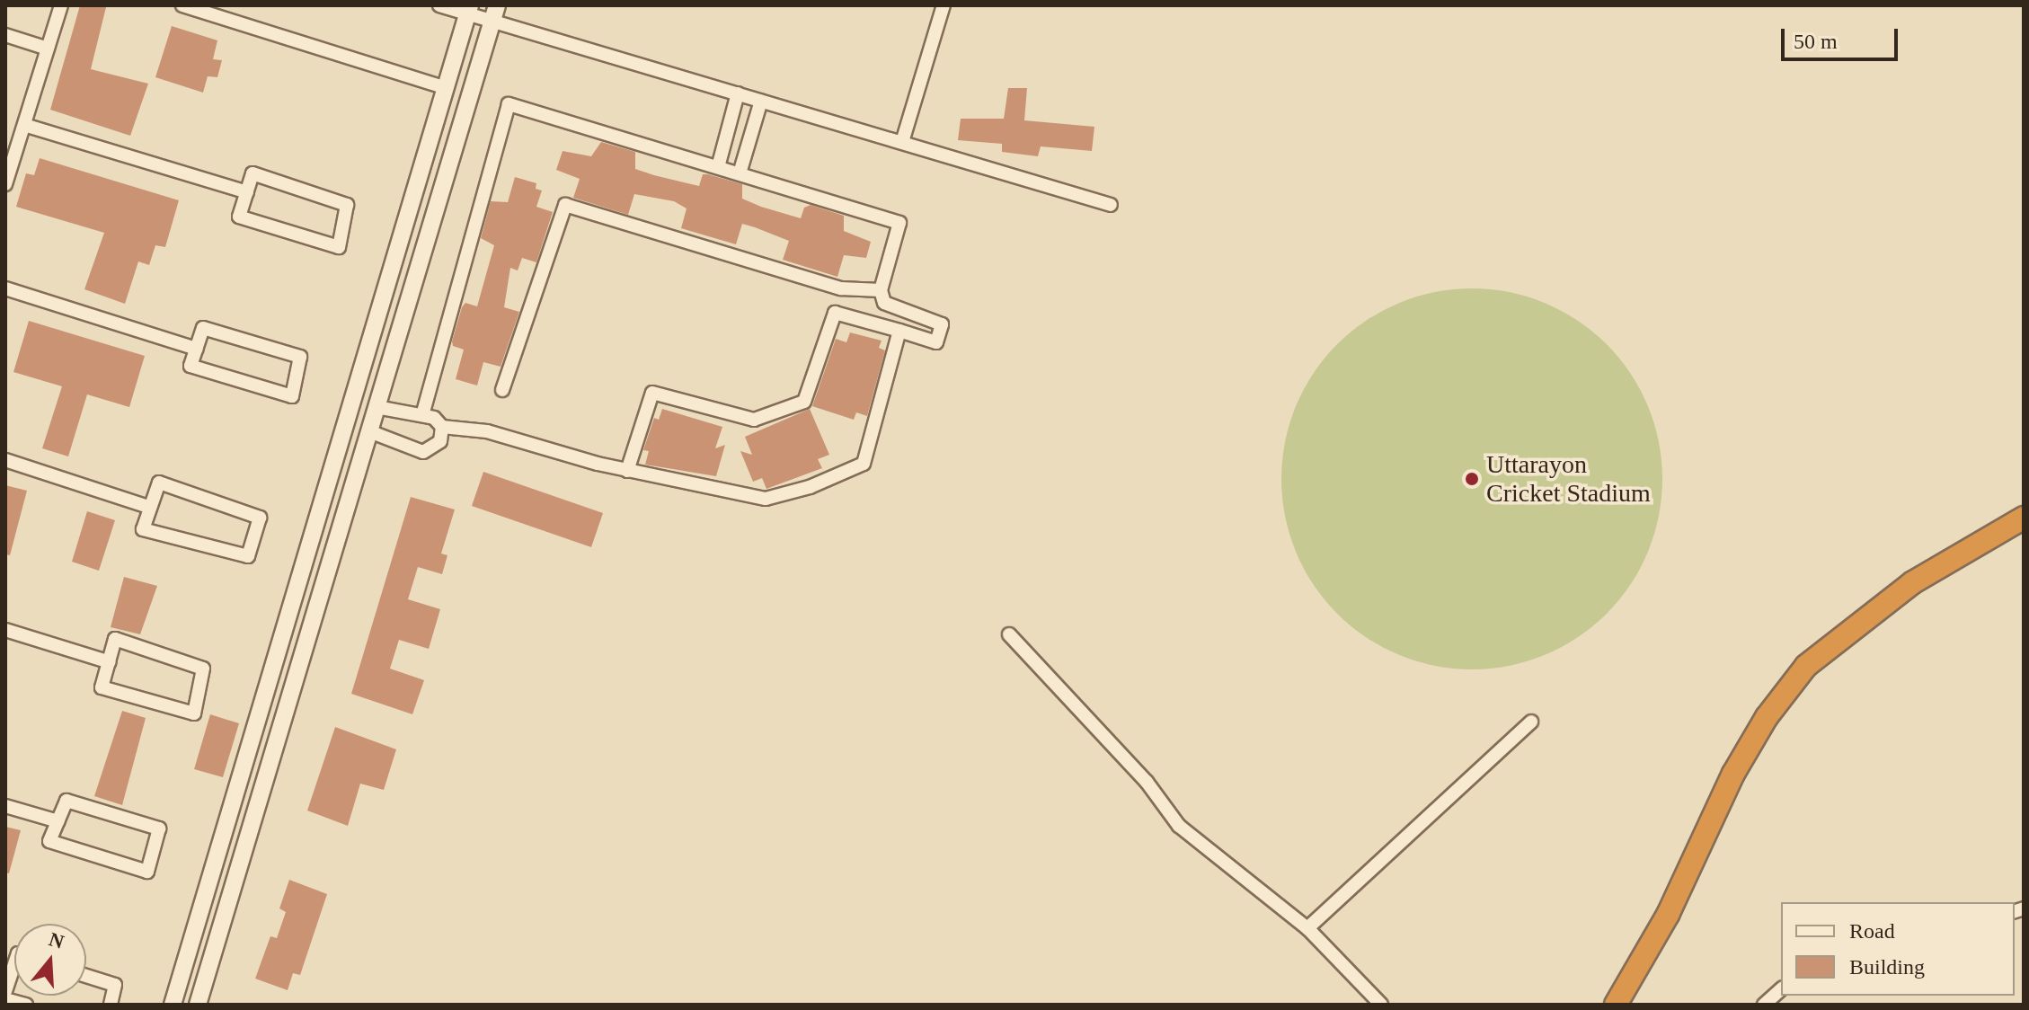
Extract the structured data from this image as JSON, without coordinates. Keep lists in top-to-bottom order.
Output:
{
  "places": ["Uttarayon Cricket Stadium"],
  "legend": ["Road", "Building"],
  "scale_bar": "50 m",
  "north": "top"
}
